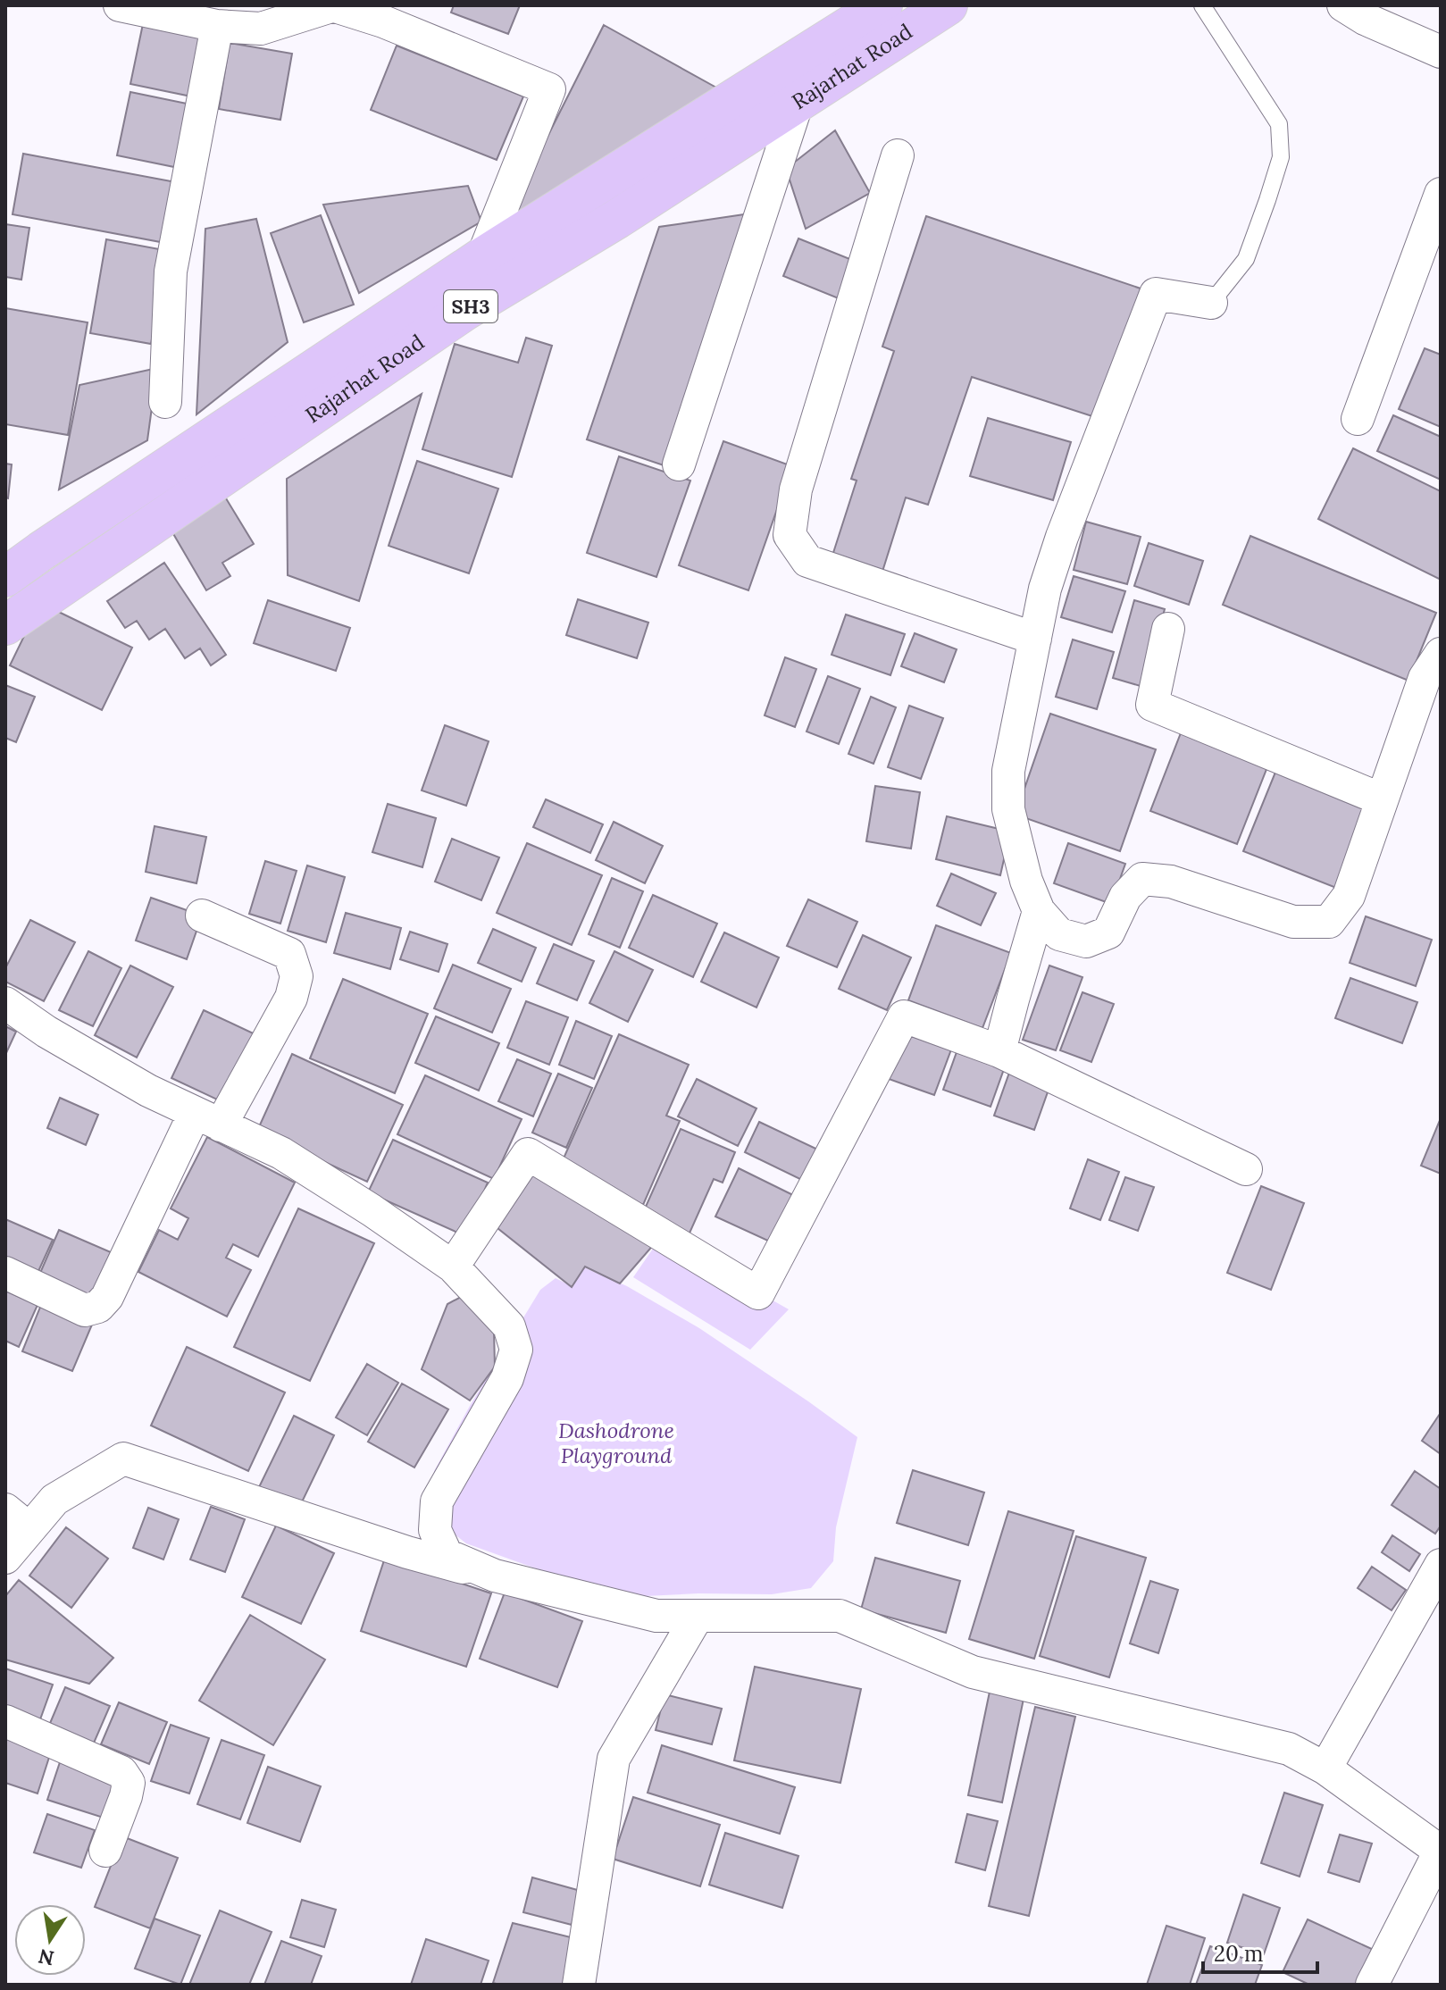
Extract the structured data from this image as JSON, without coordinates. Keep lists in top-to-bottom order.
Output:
{
  "streets": {
    "main road": ["Rajarhat Road", "SH3"]
  },
  "parks": ["Dashodrone Playground"],
  "scale_bar": "20 m",
  "north": "bottom"
}
